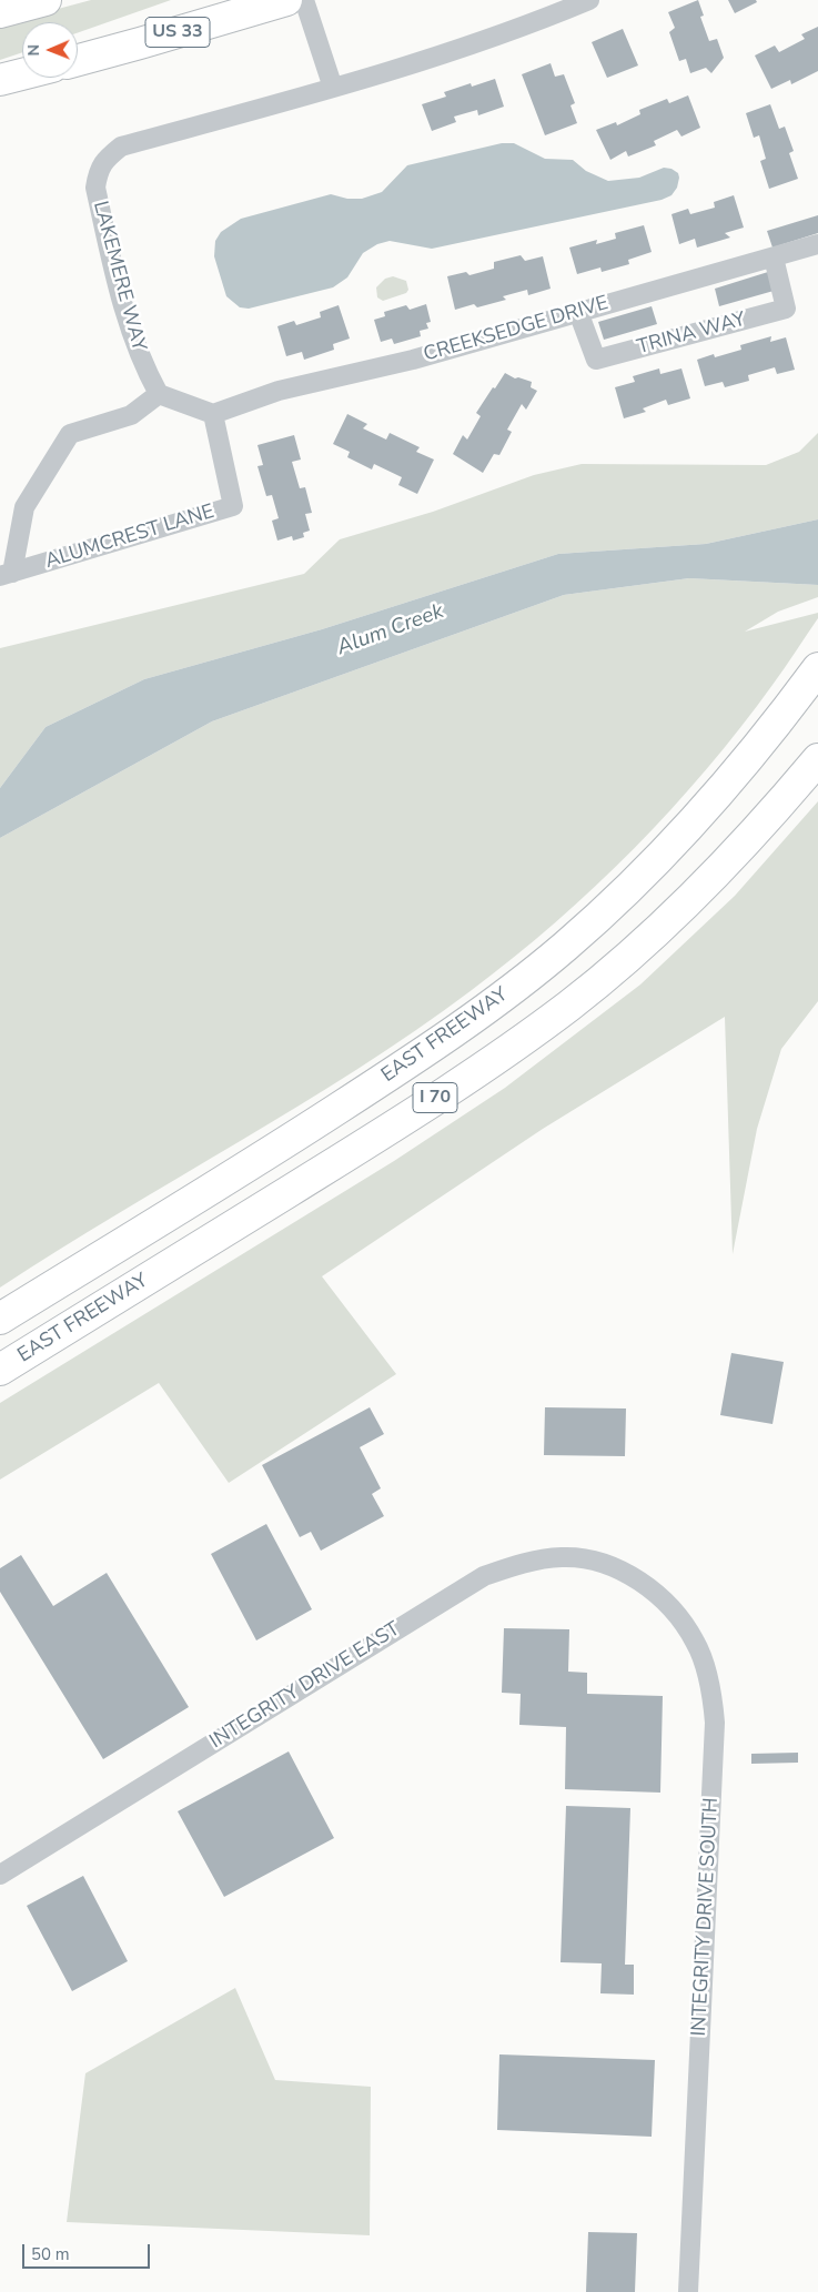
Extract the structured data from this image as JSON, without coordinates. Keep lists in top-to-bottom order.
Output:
{
  "streets": {
    "main road": ["US 33", "EAST FREEWAY", "I 70"],
    "street": [
      "LAKEMERE WAY",
      "CREEKSEDGE DRIVE",
      "TRINA WAY",
      "ALUMCREST LANE",
      "INTEGRITY DRIVE EAST",
      "INTEGRITY DRIVE SOUTH"
    ]
  },
  "crossings": [
    ["CREEKSEDGE DRIVE", "TRINA WAY"],
    ["CREEKSEDGE DRIVE", "ALUMCREST LANE"],
    ["INTEGRITY DRIVE EAST", "INTEGRITY DRIVE SOUTH"]
  ],
  "water": ["Alum Creek"],
  "scale_bar": "50 m",
  "north": "left"
}
